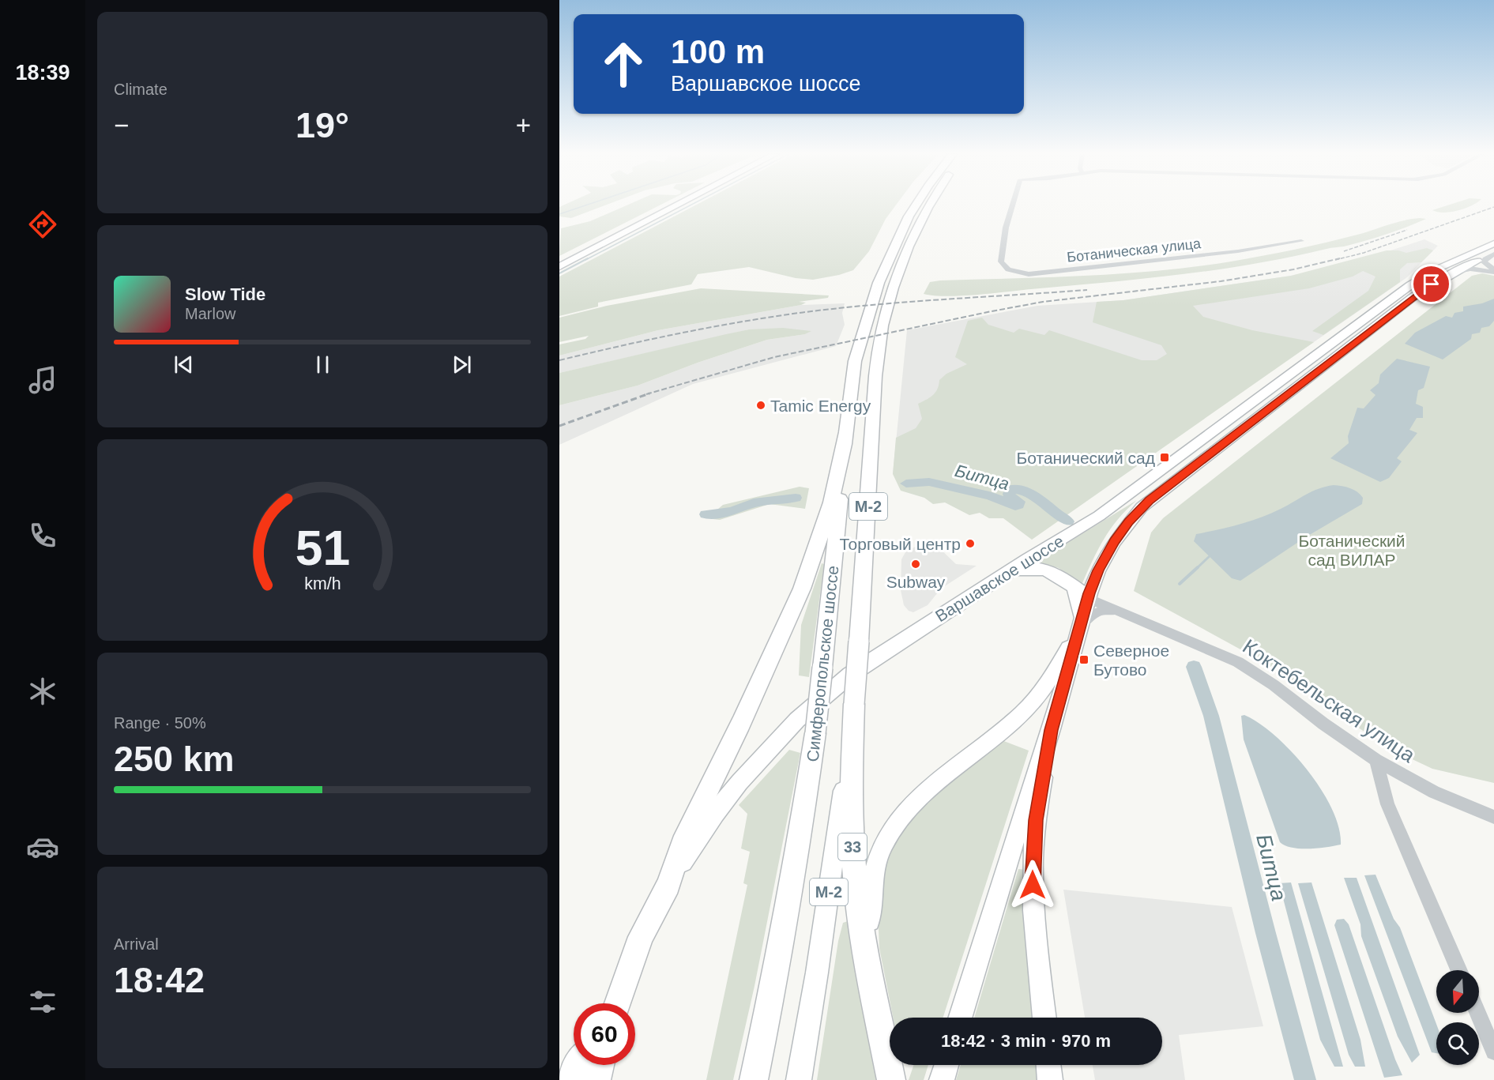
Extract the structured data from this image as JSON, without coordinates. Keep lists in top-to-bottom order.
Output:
{
  "streets": {
    "highway": [
      "М-2",
      "Варшавское шоссе",
      "Симферопольское шоссе",
      "33"
    ],
    "street": ["Ботаническая улица", "Коктебельская улица"]
  },
  "crossings": [
    ["Симферопольское шоссе", "33"]
  ],
  "water": ["Битца"],
  "parks": ["Ботанический сад ВИЛАР"],
  "places": {
    "other": ["Tamic Energy", "Торговый центр", "Subway"],
    "transit": ["Ботанический сад", "Северное Бутово"]
  },
  "north": "bottom",
  "page": {
    "tabs": "18:39",
    "tile": [
      "Climate",
      ["Range · 50%", "250 km"],
      ["Arrival", "18:42"]
    ],
    "turn": ["100 m", "Варшавское шоссе"],
    "heat": ["−", "19°", "+"],
    "song": ["Slow Tide", "Marlow"],
    "limit": "60",
    "trip": "18:42 · 3 min · 970 m",
    "gauge": ["51", "km/h"]
  }
}
